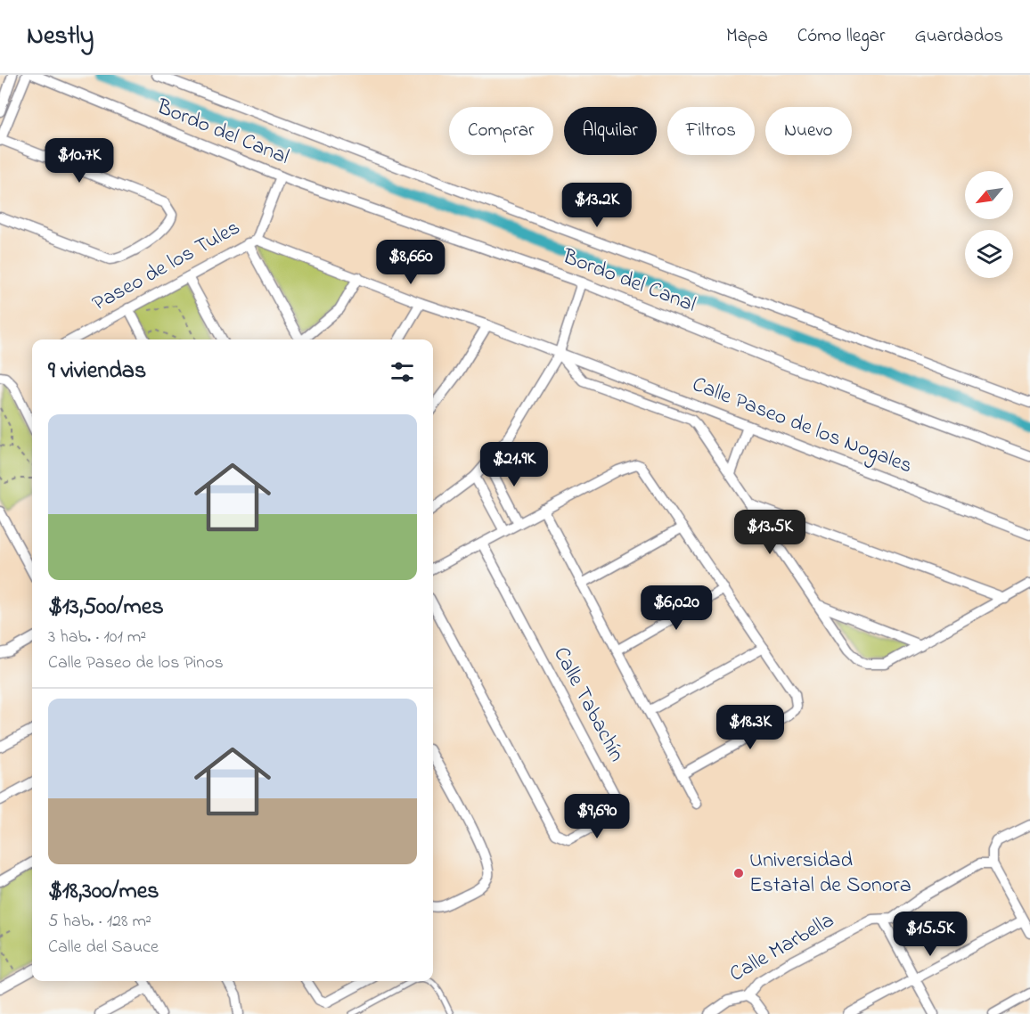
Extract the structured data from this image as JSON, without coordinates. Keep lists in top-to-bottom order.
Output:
{
  "streets": {
    "street": [
      "Bordo del Canal",
      "Paseo de los Tules",
      "Calle Paseo de los Nogales",
      "Calle Tabachín",
      "Calle Marbella"
    ]
  },
  "crossings": [
    ["Bordo del Canal", "Paseo de los Tules"],
    ["Paseo de los Tules", "Calle Paseo de los Nogales"]
  ],
  "places": ["Universidad Estatal de Sonora"],
  "north": "bottom left",
  "page": {
    "header": "Nestly",
    "nav": ["Mapa", "Cómo llegar", "Guardados"],
    "chip": [
      "Comprar",
      "Alquilar",
      "Filtros",
      "Nuevo"
    ],
    "price": [
      "$10.7K",
      "$13.2K",
      "$8,660",
      "$21.9K",
      "$13.5K",
      "$6,020",
      "$18.3K",
      "$9,690",
      "$15.5K"
    ],
    "heading": "9 viviendas",
    "list": [
      {
        "name": "$13,500/mes",
        "note": "3 hab. · 101 m² · Calle Paseo de los Pinos"
      },
      {
        "name": "$18,300/mes",
        "note": "5 hab. · 128 m² · Calle del Sauce"
      }
    ]
  }
}
